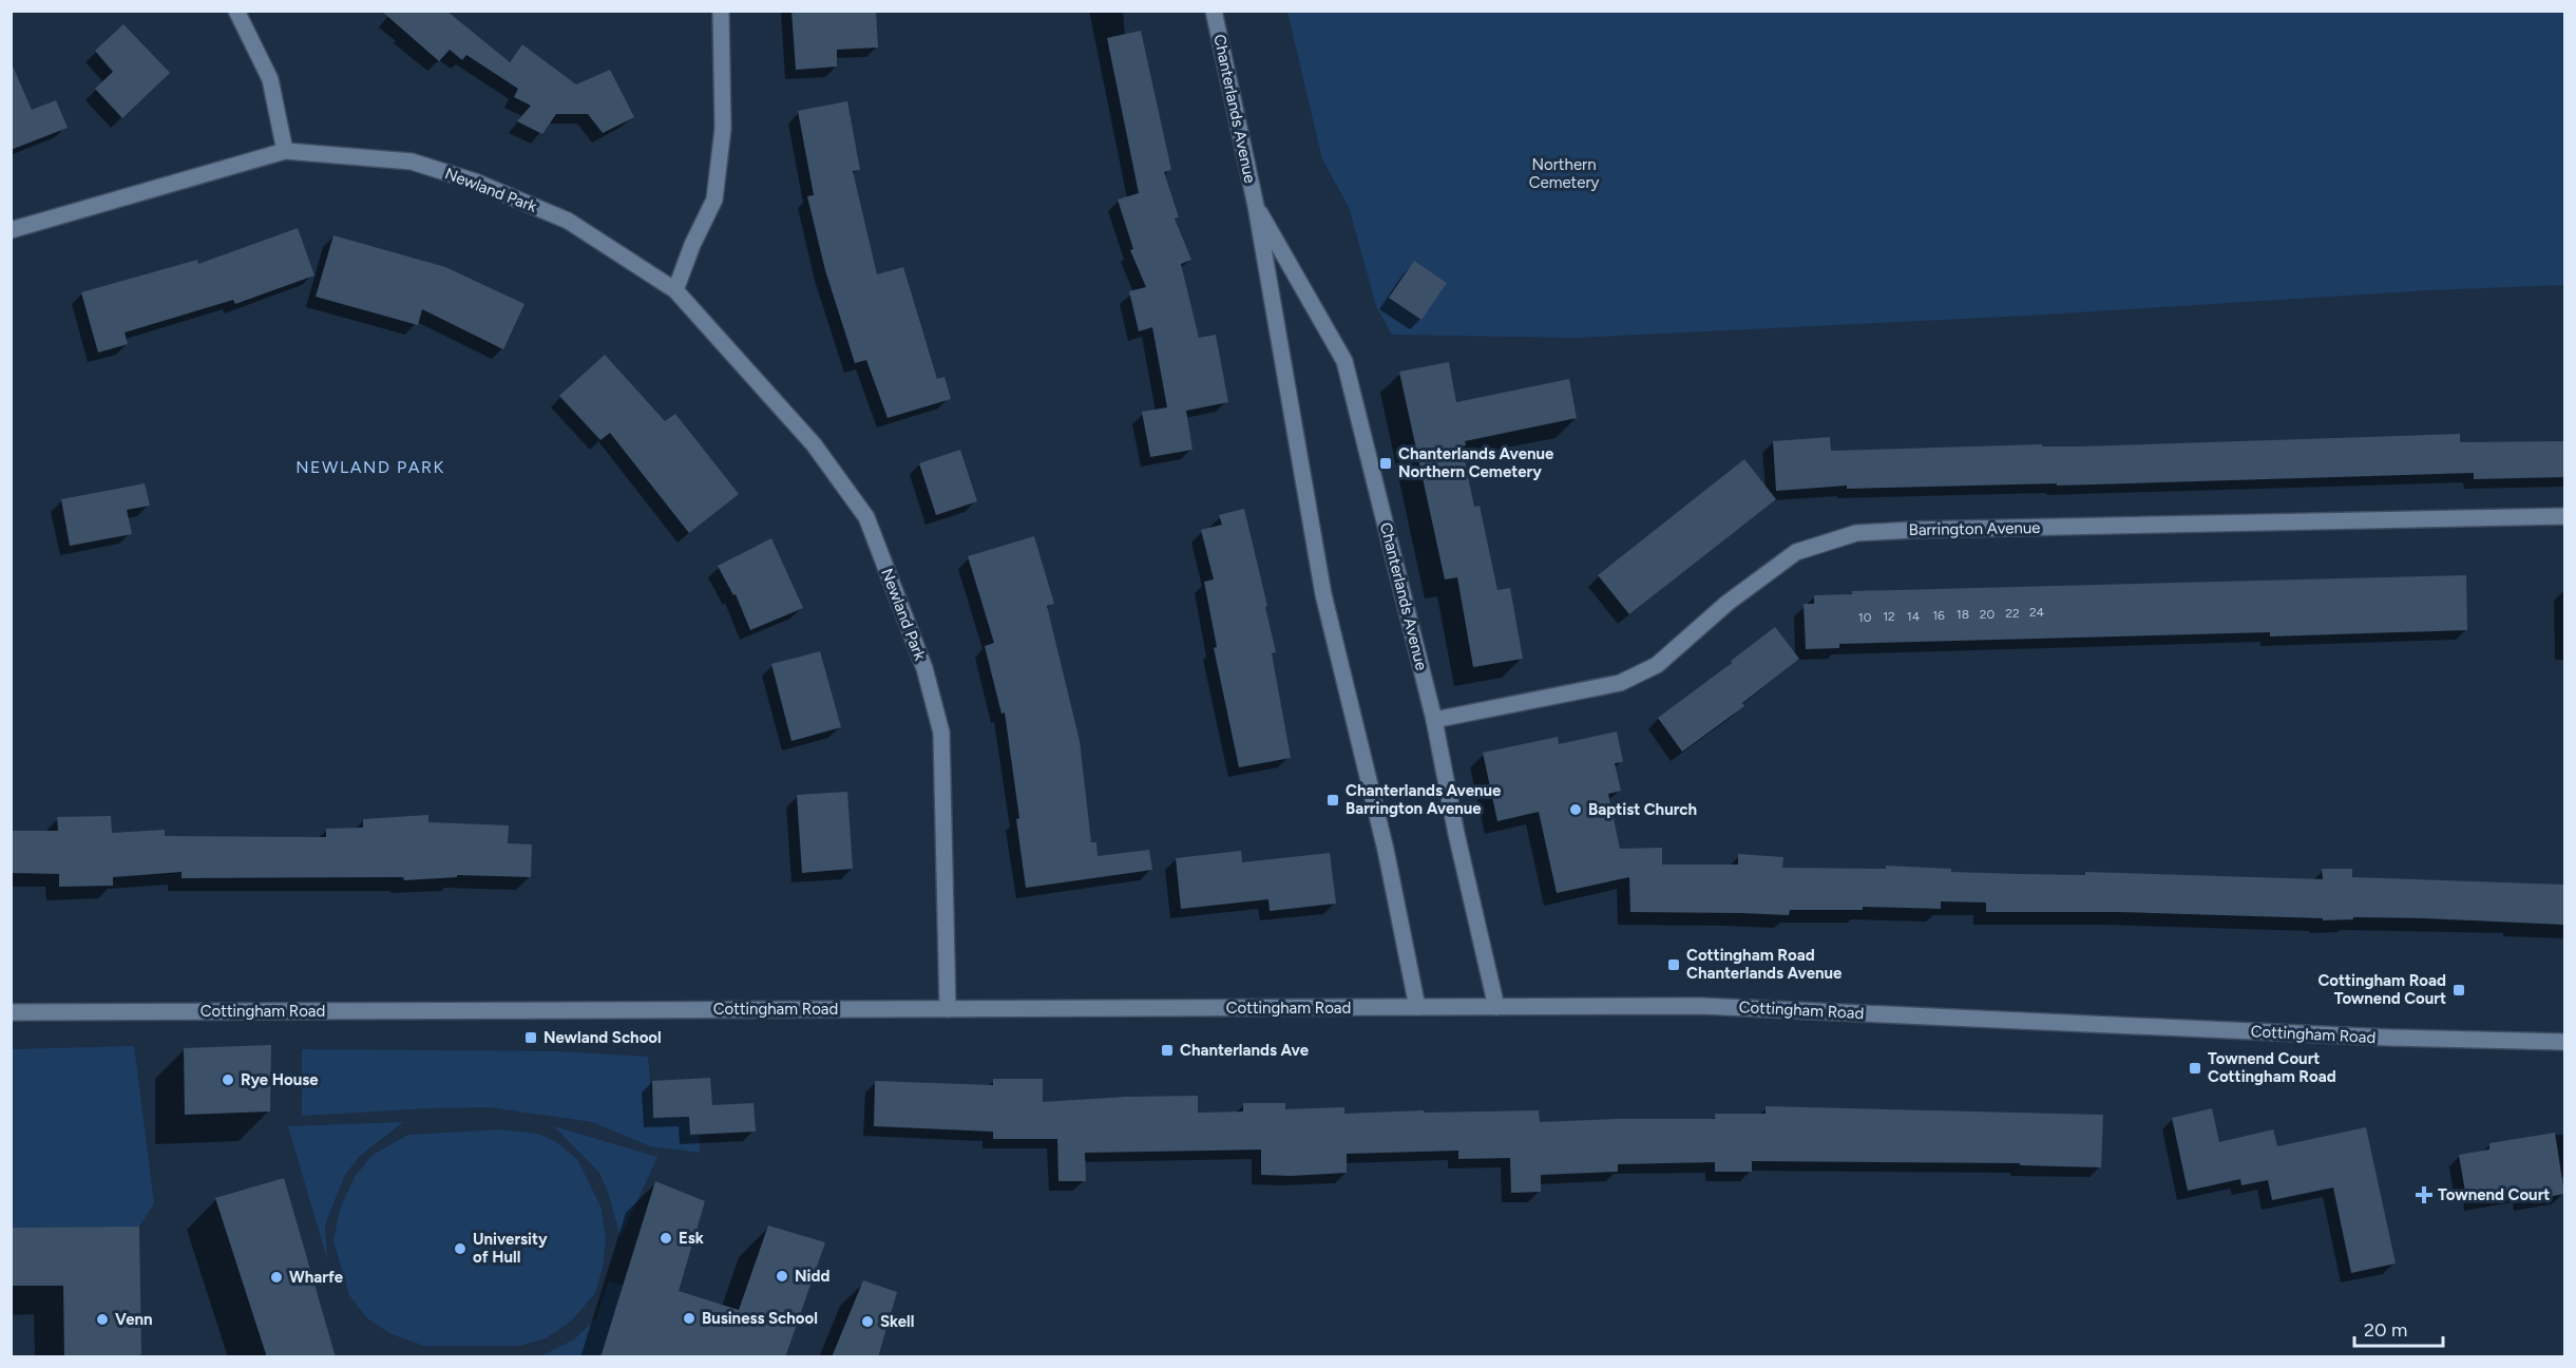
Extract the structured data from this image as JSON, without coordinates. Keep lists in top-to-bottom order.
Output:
{
  "streets": {
    "street": [
      "Chanterlands Avenue",
      "Newland Park",
      "Barrington Avenue",
      "Cottingham Road"
    ]
  },
  "crossings": [
    ["Chanterlands Avenue", "Barrington Avenue"],
    ["Chanterlands Avenue", "Cottingham Road"],
    ["Newland Park", "Cottingham Road"]
  ],
  "districts": ["NEWLAND PARK"],
  "parks": ["Northern Cemetery"],
  "places": {
    "transit": [
      "Chanterlands Avenue Northern Cemetery",
      "Chanterlands Avenue Barrington Avenue",
      "Cottingham Road Chanterlands Avenue",
      "Cottingham Road Townend Court",
      "Newland School",
      "Chanterlands Ave",
      "Townend Court Cottingham Road"
    ],
    "other": [
      "Baptist Church",
      "Rye House",
      "Esk",
      "University of Hull",
      "Nidd",
      "Wharfe",
      "Business School",
      "Venn",
      "Skell"
    ],
    "health": ["Townend Court"]
  },
  "house_numbers": [
    "24",
    "22",
    "18",
    "20",
    "16",
    "12",
    "14",
    "10"
  ],
  "scale_bar": "20 m"
}
